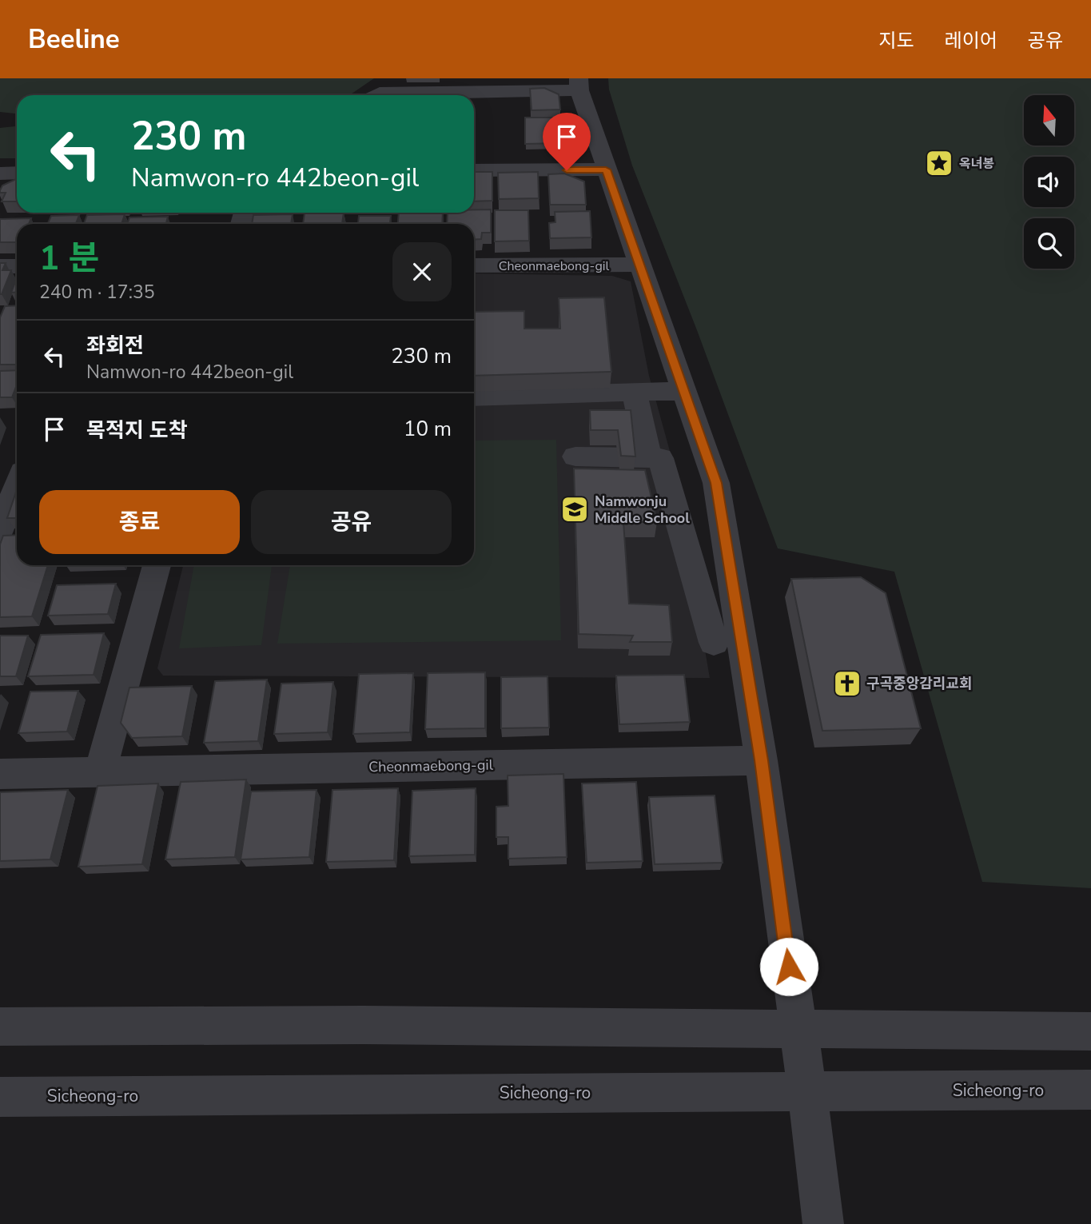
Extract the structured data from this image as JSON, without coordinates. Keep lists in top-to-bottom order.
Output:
{
  "streets": {
    "street": ["Cheonmaebong-gil", "Sicheong-ro"]
  },
  "places": {
    "place": ["옥녀봉"],
    "school or university": ["Namwonju Middle School"],
    "church": ["구곡중앙감리교회"]
  },
  "north": "top",
  "page": {
    "header": "Beeline",
    "nav": ["지도", "레이어", "공유"],
    "turn": ["230 m", "Namwon-ro 442beon-gil"],
    "heading": ["1 분", "240 m · 17:35"],
    "list": [
      {
        "name": "좌회전",
        "note": "Namwon-ro 442beon-gil",
        "value": "230 m"
      },
      {
        "name": "목적지 도착",
        "value": "10 m"
      }
    ],
    "buttons": ["종료", "공유"]
  }
}
